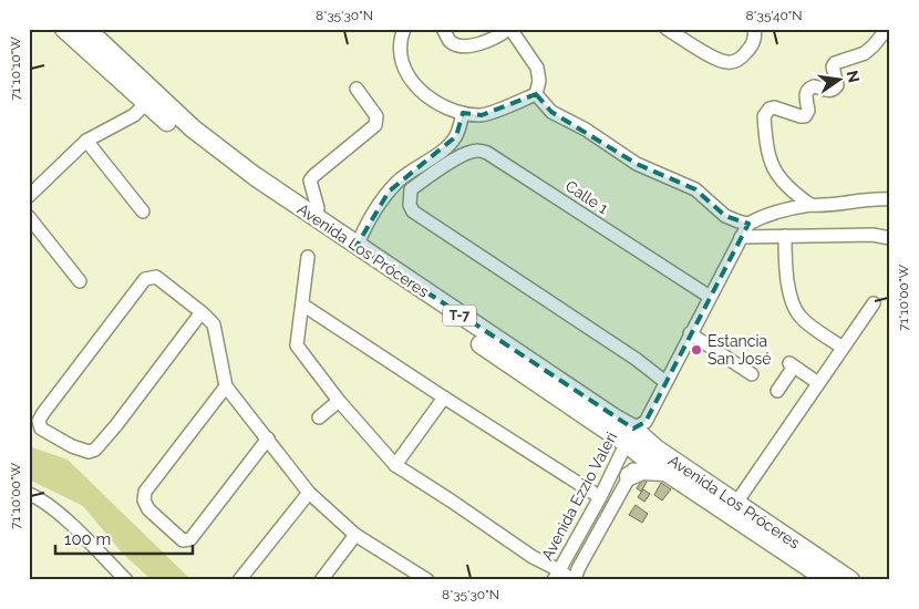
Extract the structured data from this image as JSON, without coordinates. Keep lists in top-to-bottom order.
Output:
{
  "streets": {
    "highway": ["Avenida Los Próceres", "T-7"],
    "street": ["Calle 1", "Avenida Ezzio Valeri"]
  },
  "crossings": [
    ["Calle 1", "Avenida Ezzio Valeri"],
    ["Avenida Los Próceres", "Avenida Ezzio Valeri"]
  ],
  "places": ["Estancia San José"],
  "scale_bar": "100 m",
  "north": "right",
  "coordinates": [
    "8°35'30\"N",
    "8°35'40\"N",
    "71°10'10\"W",
    "71°10'00\"W"
  ]
}
